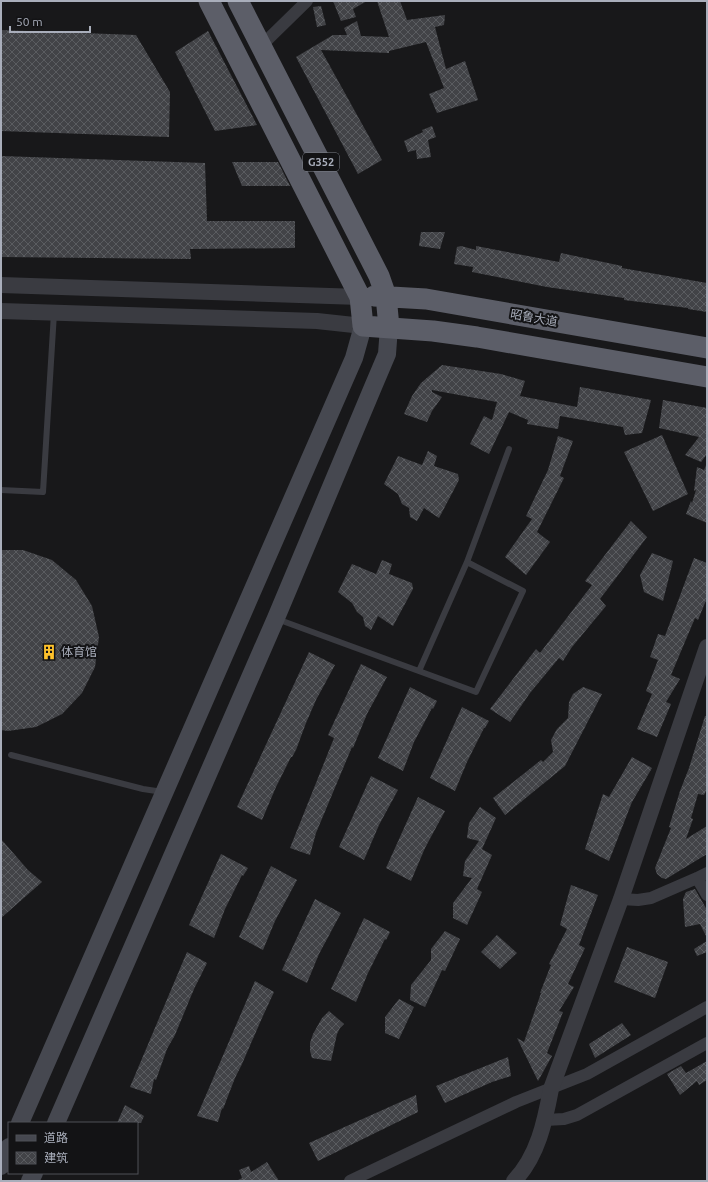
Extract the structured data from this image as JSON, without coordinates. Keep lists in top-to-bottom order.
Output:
{
  "streets": {
    "highway": ["G352", "昭鲁大道"]
  },
  "crossings": [
    ["G352", "昭鲁大道"]
  ],
  "places": {
    "building": ["体育馆"]
  },
  "legend": ["道路", "建筑"],
  "scale_bar": "50 m"
}
